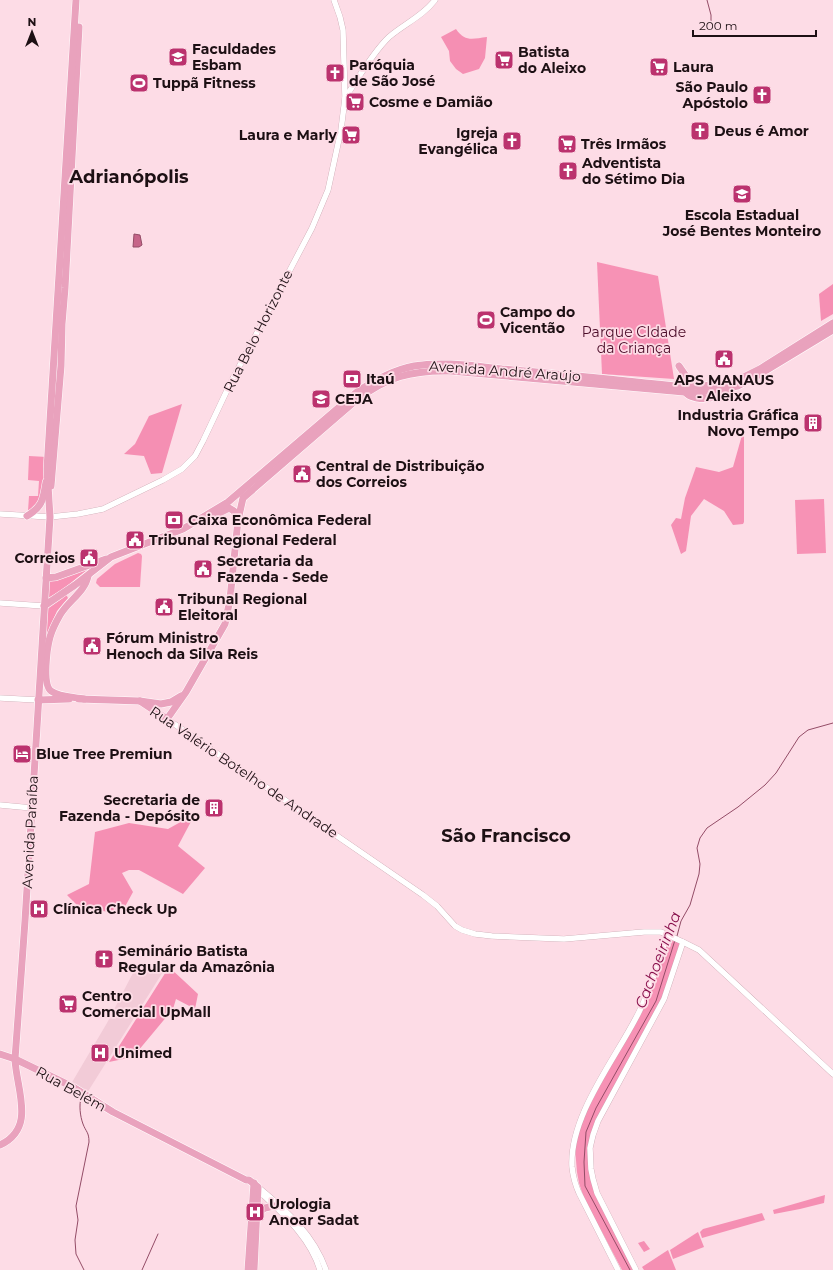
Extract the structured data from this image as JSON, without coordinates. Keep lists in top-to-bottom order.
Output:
{
  "streets": {
    "main road": [
      "Avenida André Araújo",
      "Rua Valério Botelho de Andrade",
      "Avenida Paraíba",
      "Rua Belém"
    ],
    "street": ["Rua Belo Horizonte"]
  },
  "crossings": [
    ["Rua Belo Horizonte", "Avenida Paraíba"],
    ["Avenida André Araújo", "Avenida Paraíba"],
    ["Rua Valério Botelho de Andrade", "Avenida Paraíba"],
    ["Avenida Paraíba", "Rua Belém"]
  ],
  "districts": ["Adrianópolis", "São Francisco"],
  "water": ["Cachoeirinha"],
  "parks": ["Parque CIdade da Criança"],
  "places": {
    "school or university": ["Faculdades Esbam", "Escola Estadual José Bentes Monteiro", "CEJA"],
    "supermarket": [
      "Batista do Aleixo",
      "Laura",
      "Cosme e Damião",
      "Laura e Marly",
      "Três Irmãos",
      "Centro Comercial UpMall"
    ],
    "church": [
      "Paróquia de São José",
      "São Paulo Apóstolo",
      "Deus é Amor",
      "Igreja Evangélica",
      "Adventista do Sétimo Dia",
      "Seminário Batista Regular da Amazônia"
    ],
    "sports": ["Tuppã Fitness", "Campo do Vicentão"],
    "public building": [
      "APS MANAUS - Aleixo",
      "Central de Distribuição dos Correios",
      "Tribunal Regional Federal",
      "Correios",
      "Secretaria da Fazenda - Sede",
      "Tribunal Regional Eleitoral",
      "Fórum Ministro Henoch da Silva Reis"
    ],
    "bank": ["Itaú", "Caixa Econômica Federal"],
    "building": ["Industria Gráfica Novo Tempo", "Secretaria de Fazenda - Depósito"],
    "hotel": ["Blue Tree Premiun"],
    "hospital": ["Clínica Check Up", "Unimed", "Urologia Anoar Sadat"]
  },
  "scale_bar": "200 m",
  "north": "top"
}
